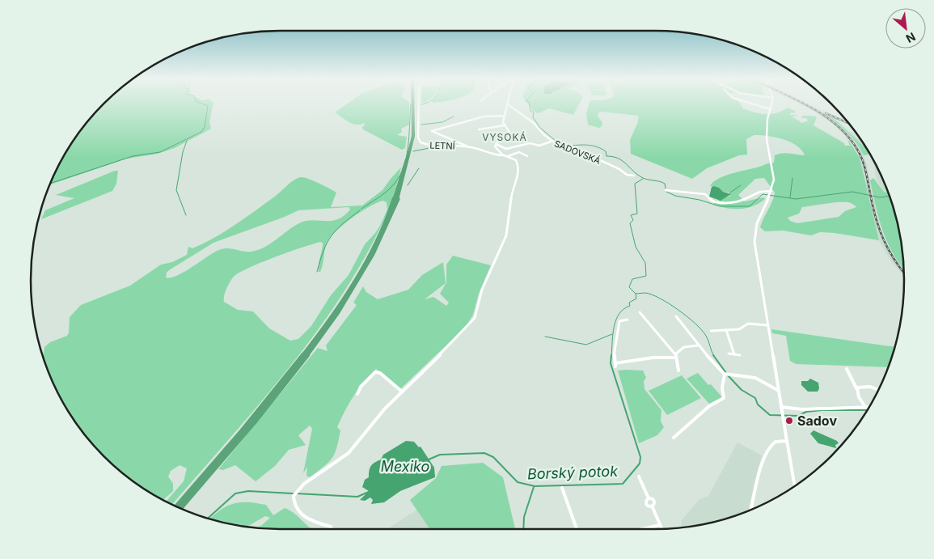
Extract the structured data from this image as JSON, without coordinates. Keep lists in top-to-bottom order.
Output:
{
  "streets": {
    "street": ["LETNÍ", "SADOVSKÁ"]
  },
  "districts": ["VYSOKÁ"],
  "water": ["Mexiko", "Borský potok"],
  "places": ["Sadov"],
  "north": "bottom right"
}
